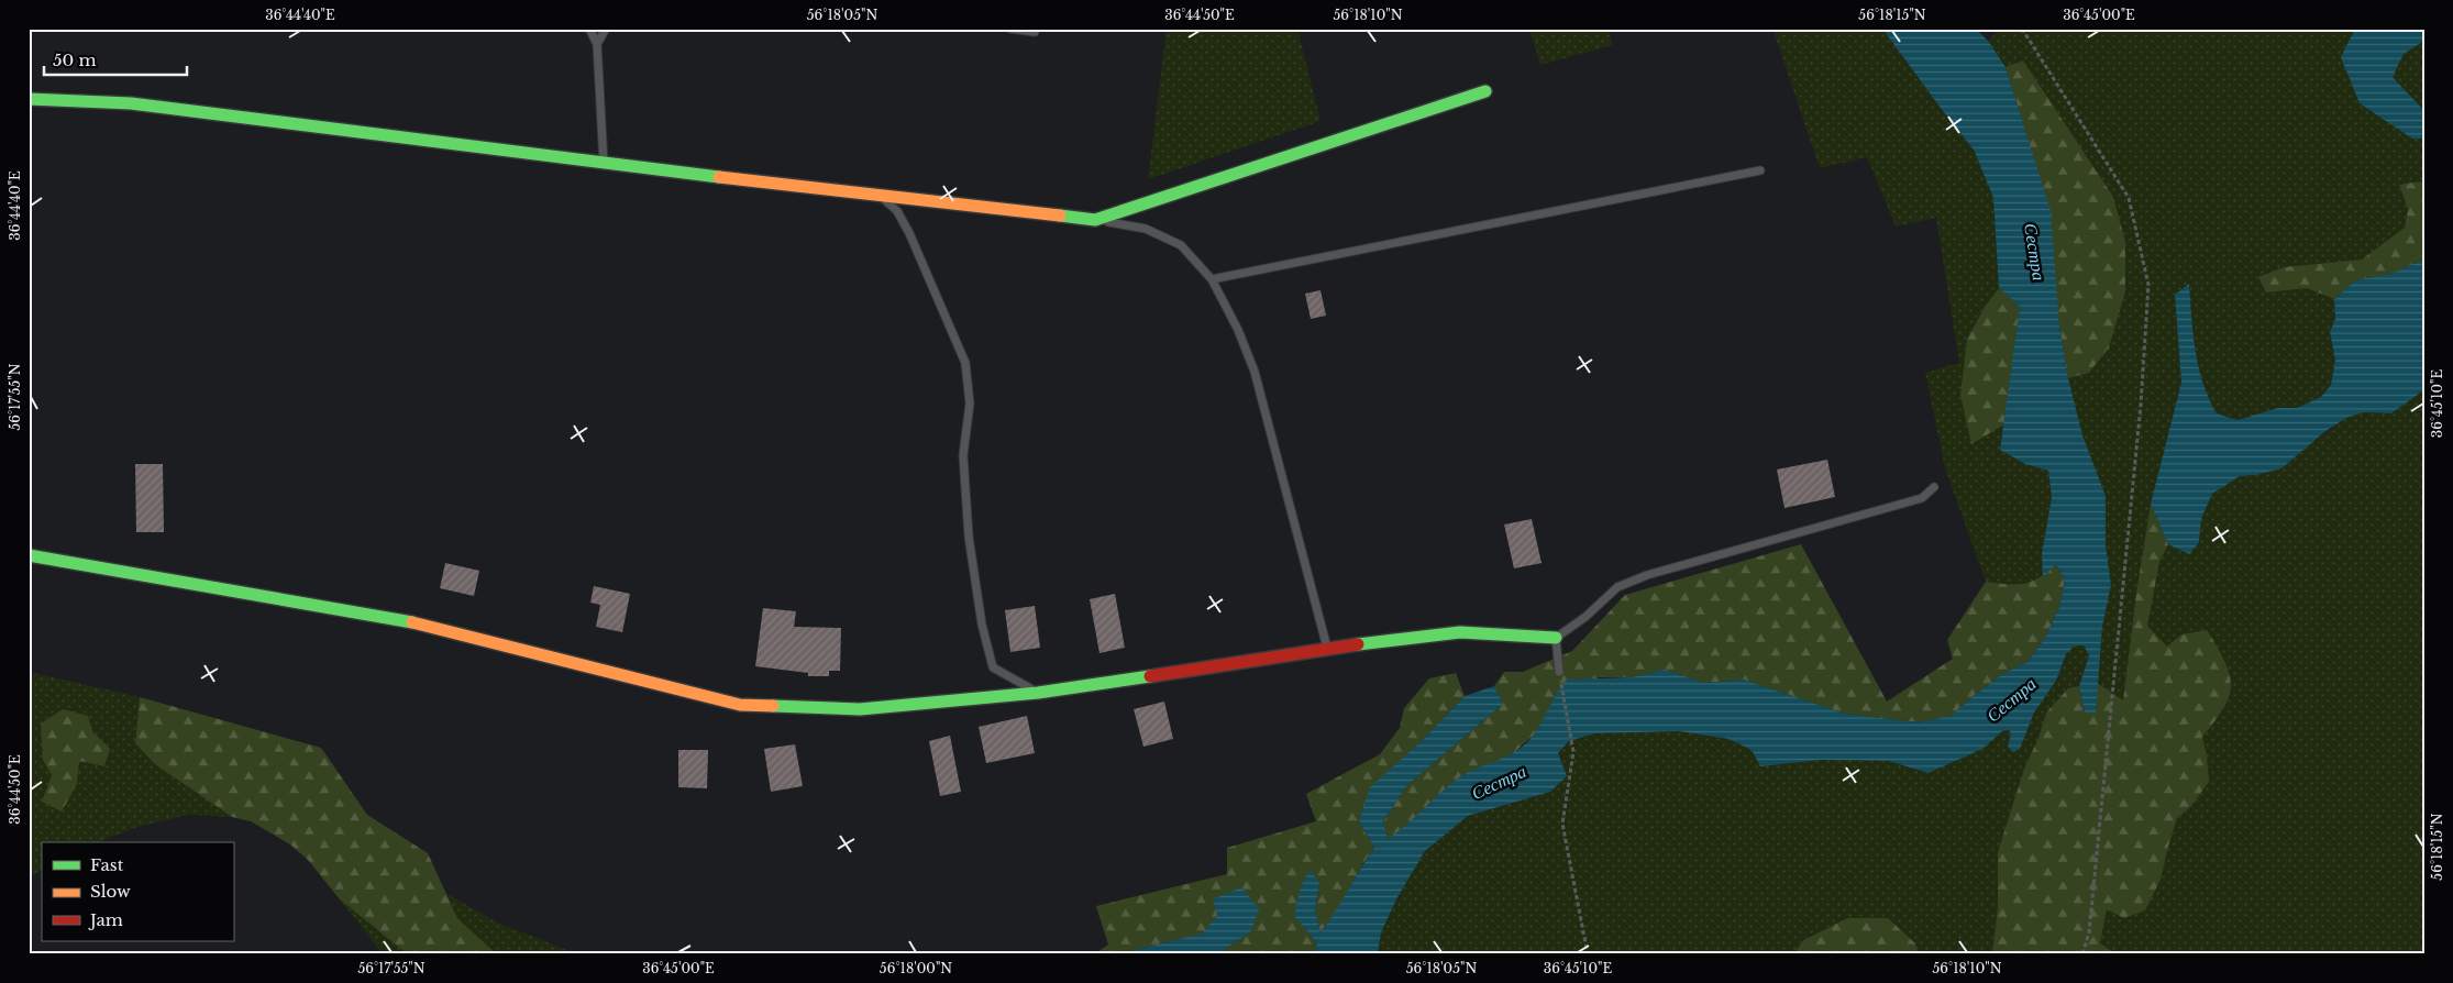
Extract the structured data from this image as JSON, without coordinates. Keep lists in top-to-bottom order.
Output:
{
  "water": ["Сестра"],
  "legend": ["Fast", "Slow", "Jam"],
  "scale_bar": "50 m",
  "coordinates": [
    "36°44'40\"E",
    "56°18'05\"N",
    "36°44'50\"E",
    "56°18'10\"N",
    "56°18'15\"N",
    "36°45'00\"E",
    "56°17'55\"N",
    "36°45'10\"E",
    "56°18'00\"N"
  ]
}
